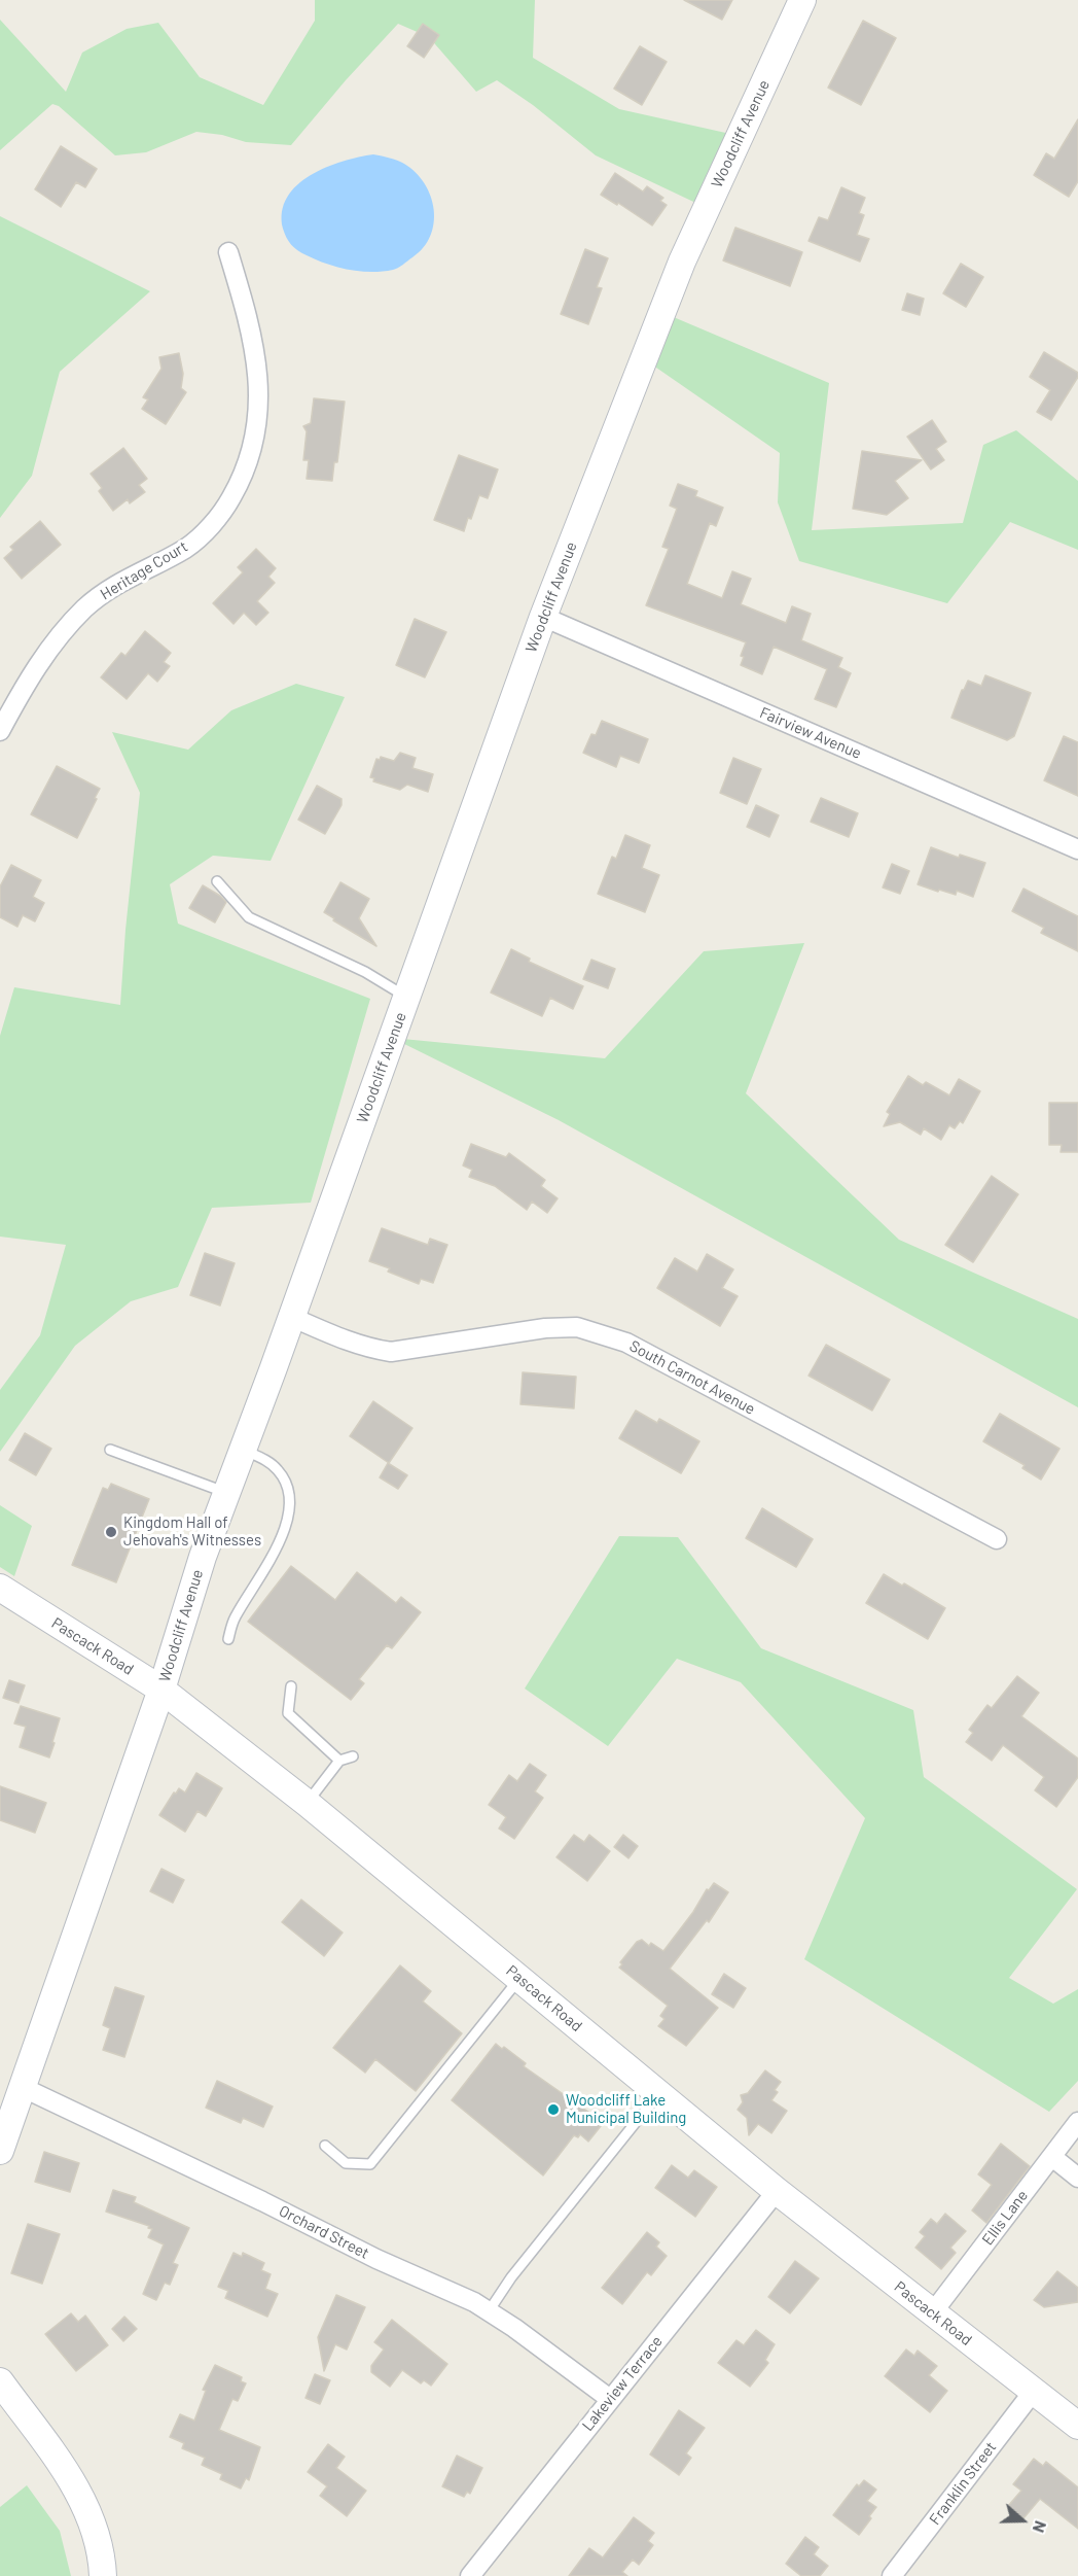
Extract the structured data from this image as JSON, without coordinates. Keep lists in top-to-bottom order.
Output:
{
  "streets": {
    "main road": ["Woodcliff Avenue", "Pascack Road"],
    "street": [
      "Heritage Court",
      "Fairview Avenue",
      "South Carnot Avenue",
      "Ellis Lane",
      "Orchard Street",
      "Lakeview Terrace",
      "Franklin Street"
    ]
  },
  "crossings": [
    ["Woodcliff Avenue", "Fairview Avenue"],
    ["Woodcliff Avenue", "South Carnot Avenue"],
    ["Woodcliff Avenue", "Pascack Road"],
    ["Woodcliff Avenue", "Orchard Street"],
    ["Pascack Road", "Ellis Lane"],
    ["Pascack Road", "Lakeview Terrace"],
    ["Pascack Road", "Franklin Street"],
    ["Orchard Street", "Lakeview Terrace"]
  ],
  "places": ["Kingdom Hall of Jehovah's Witnesses", "Woodcliff Lake Municipal Building"],
  "north": "right"
}
